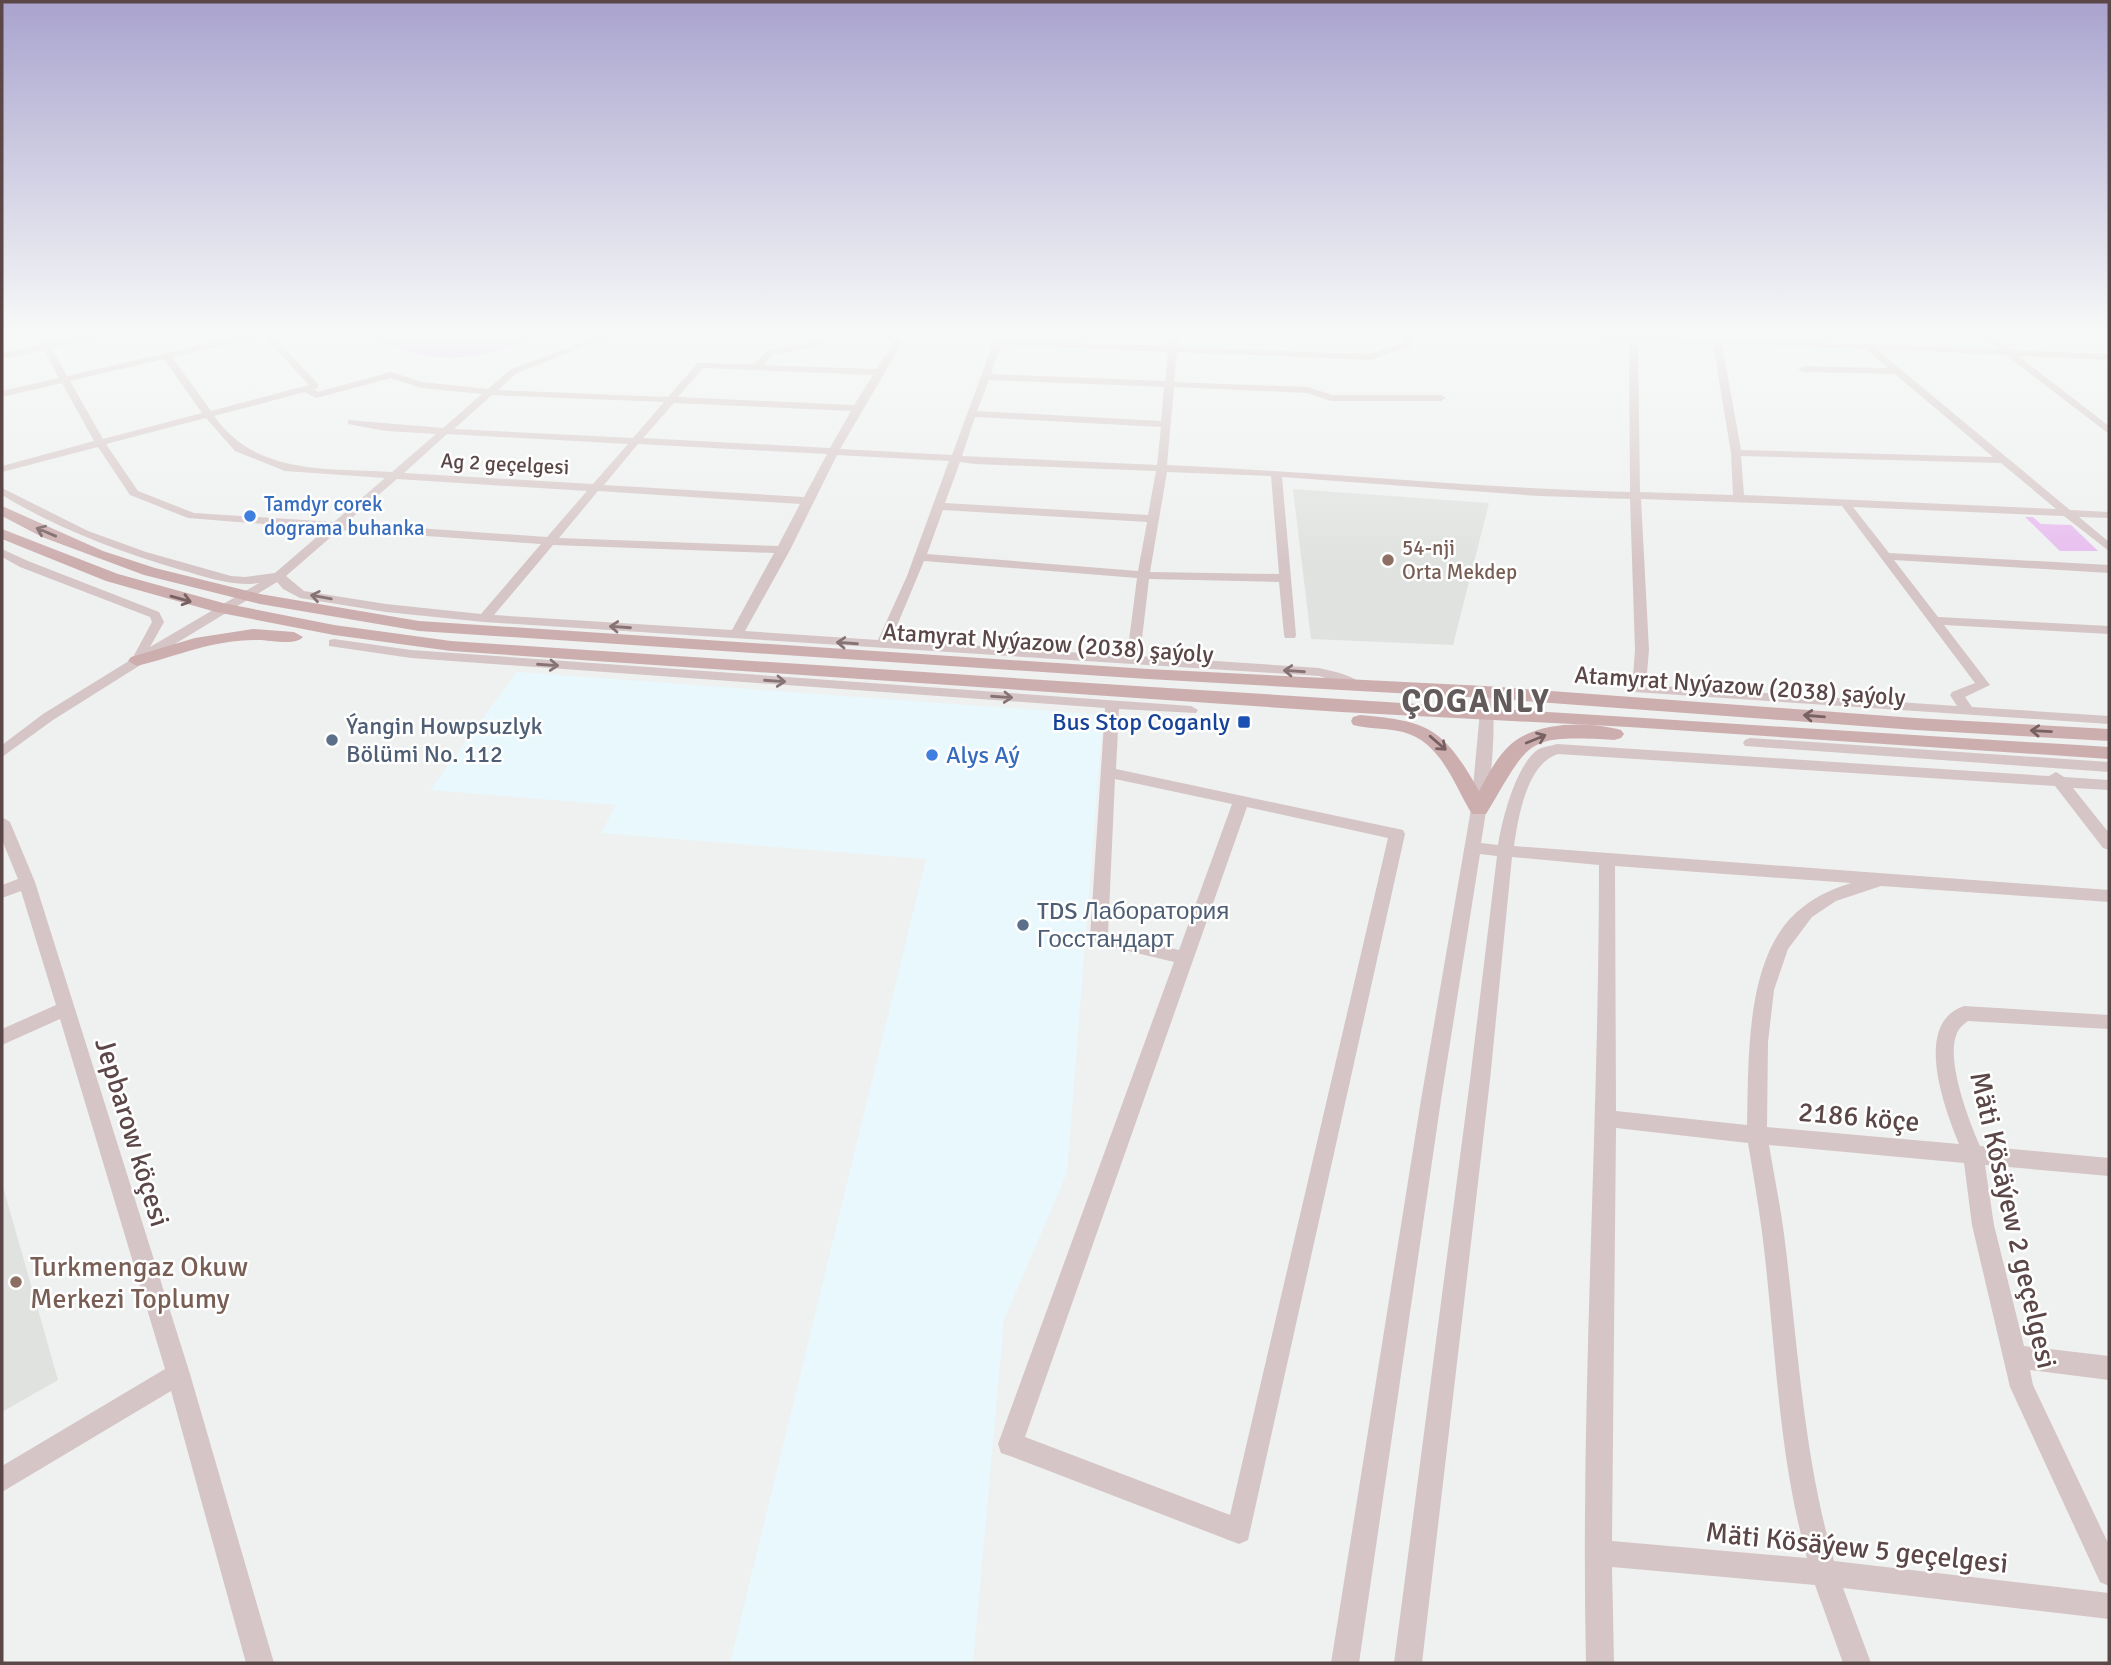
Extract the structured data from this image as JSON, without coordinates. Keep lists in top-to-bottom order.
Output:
{
  "streets": {
    "main road": ["Atamyrat Nyýazow (2038) şaýoly"],
    "street": [
      "Ag 2 geçelgesi",
      "2186 köçe",
      "Jepbarow köçesi",
      "Mäti Kösäýew 2 geçelgesi",
      "Mäti Kösäýew 5 geçelgesi"
    ]
  },
  "crossings": [
    ["2186 köçe", "Mäti Kösäýew 2 geçelgesi"]
  ],
  "districts": ["ÇOGANLY"],
  "places": {
    "other": [
      "Tamdyr corek dograma buhanka",
      "54-nji Orta Mekdep",
      "Ýangin Howpsuzlyk Bölümi No. 112",
      "Alys Aý",
      "TDS Лаборатория Госстандарт",
      "Turkmengaz Okuw Merkezi Toplumy"
    ],
    "transit": ["Bus Stop Coganly"]
  }
}
